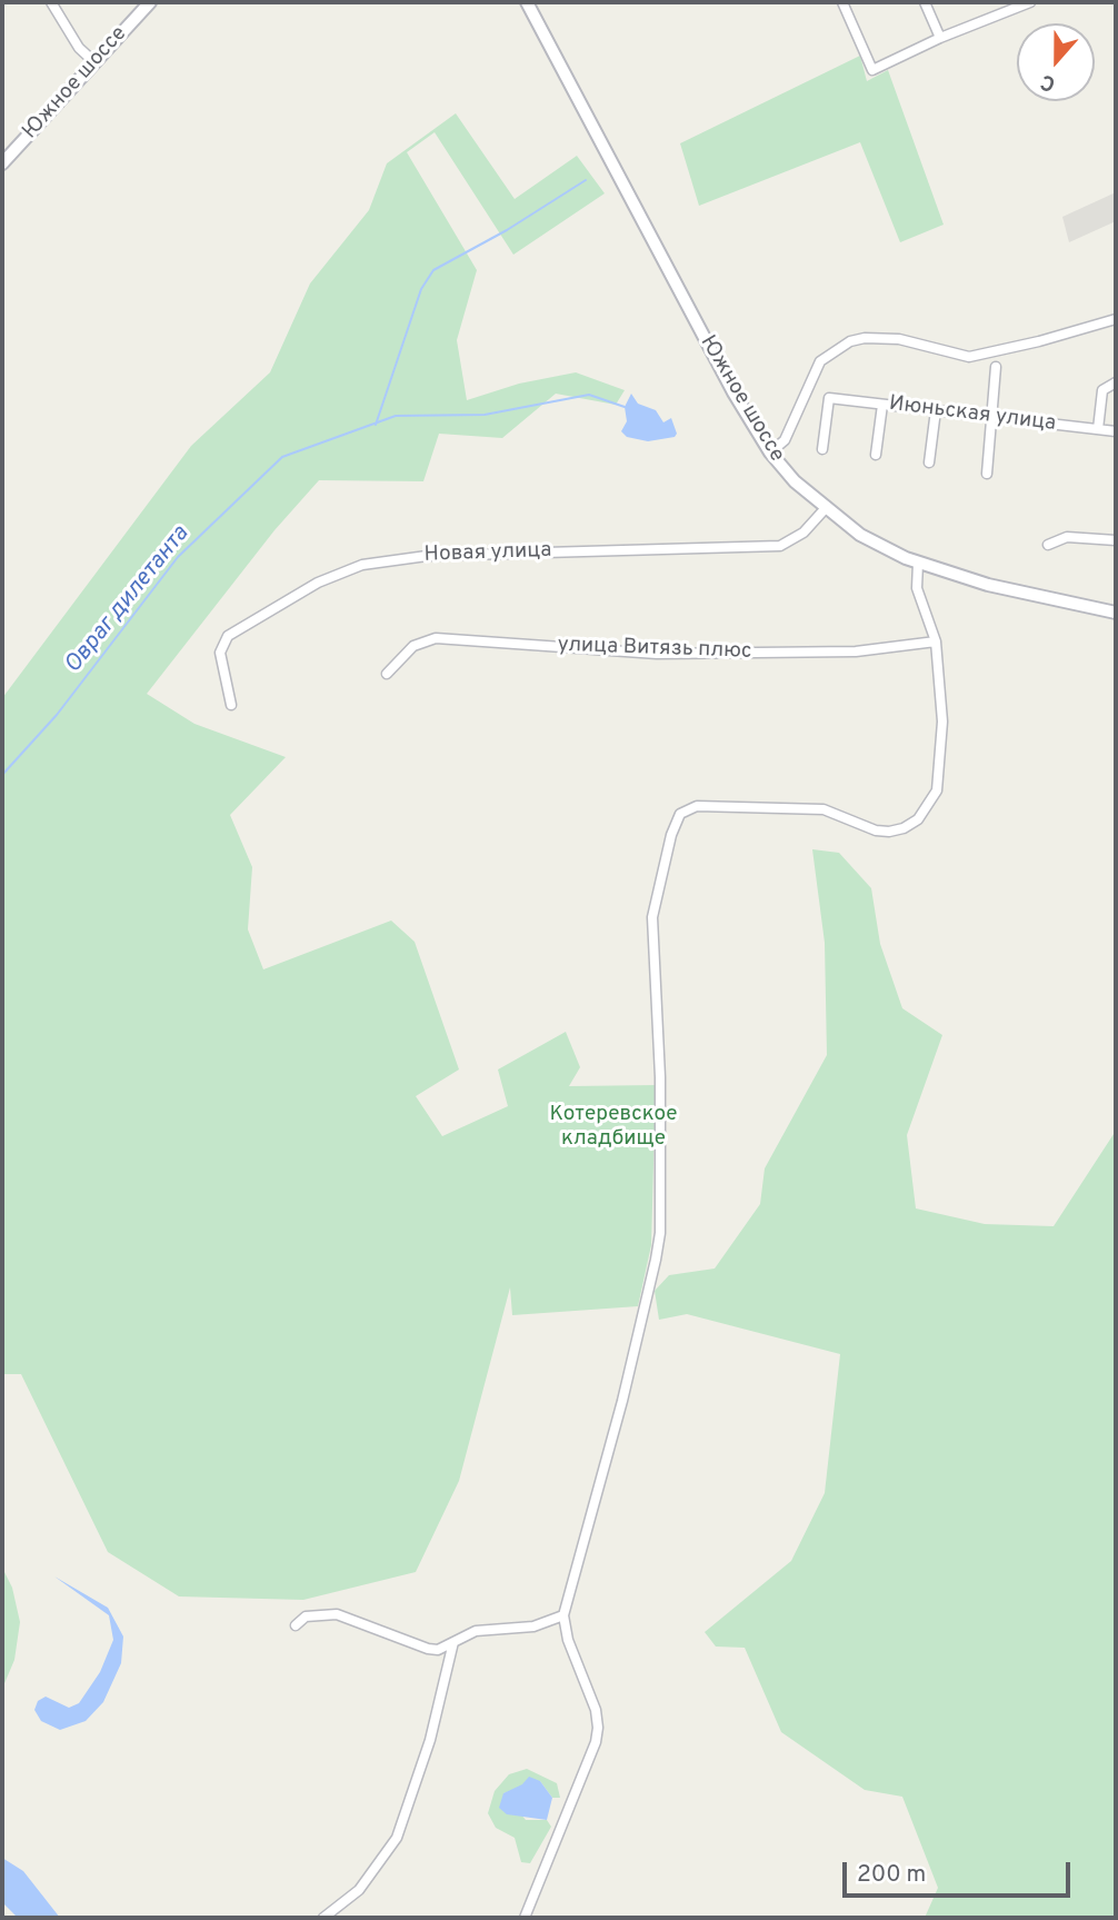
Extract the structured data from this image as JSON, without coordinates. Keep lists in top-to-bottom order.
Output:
{
  "streets": {
    "main road": ["Южное шоссе"],
    "street": ["Июньская улица", "Новая улица", "улица Витязь плюс"]
  },
  "crossings": [
    ["Южное шоссе", "Новая улица"]
  ],
  "water": ["Овраг дилетанта"],
  "parks": ["Котеревское кладбище"],
  "scale_bar": "200 m",
  "north": "bottom"
}
